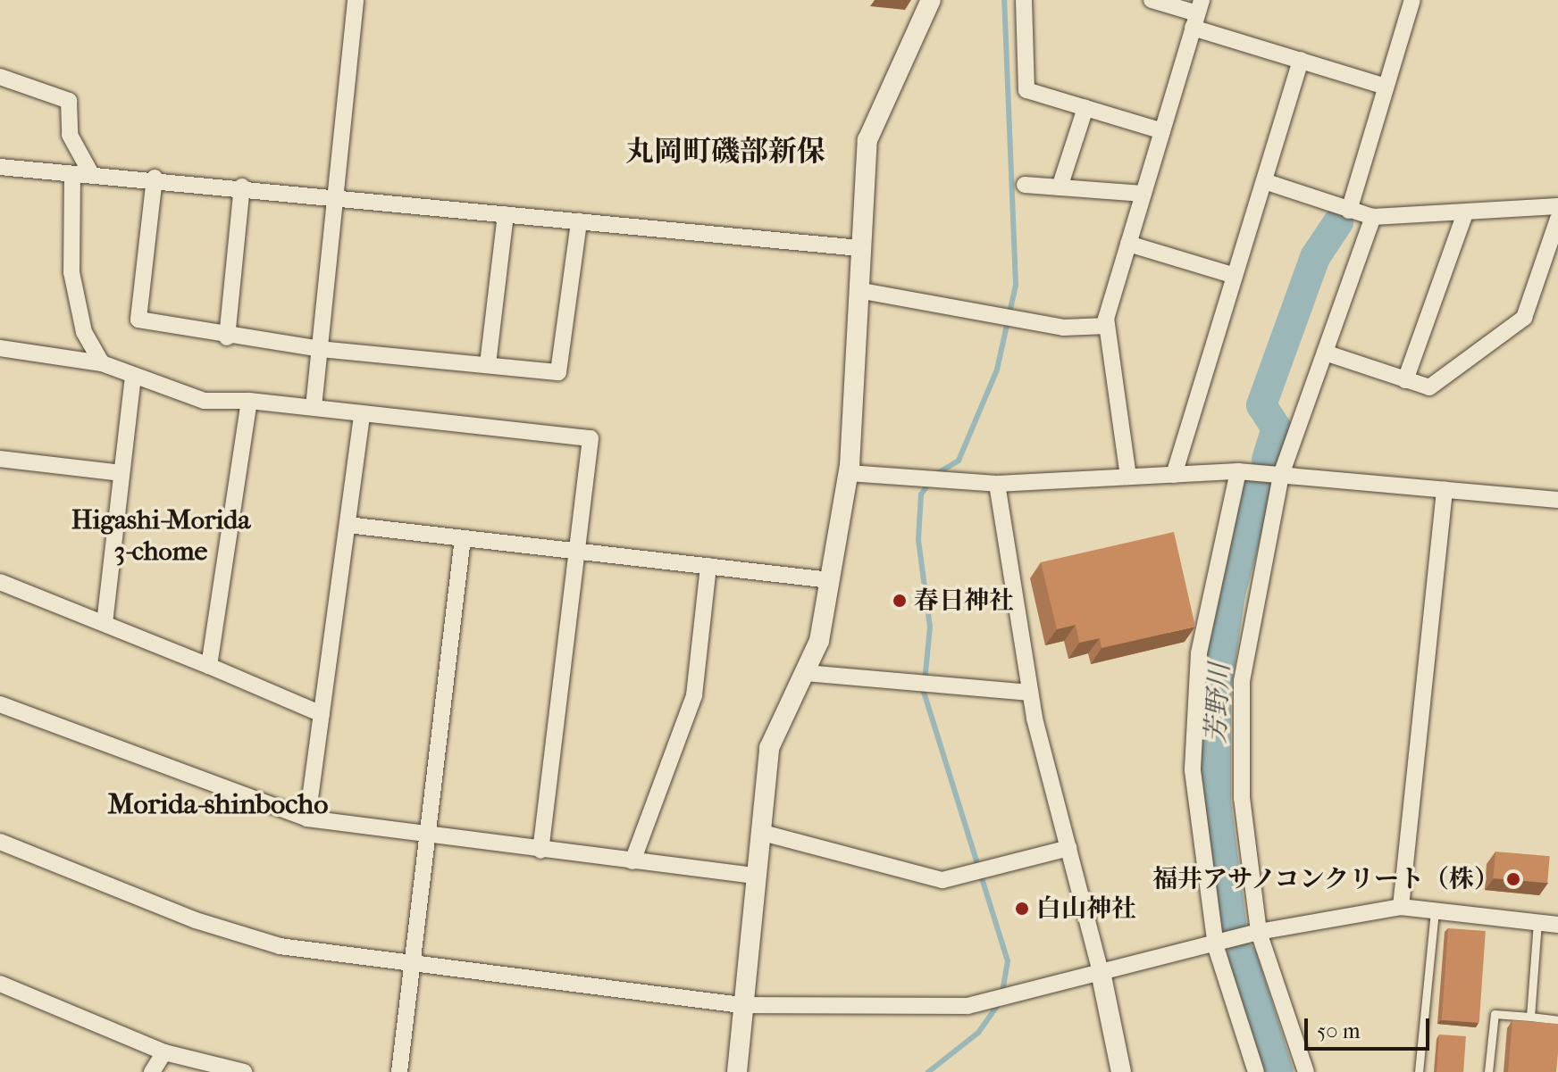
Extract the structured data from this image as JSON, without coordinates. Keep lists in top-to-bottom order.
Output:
{
  "districts": ["丸岡町磯部新保", "Higashi-Morida 3-chome", "Morida-shinbocho"],
  "water": ["芳野川"],
  "places": ["春日神社", "福井アサノコンクリート（株）", "白山神社"],
  "scale_bar": "50 m"
}
